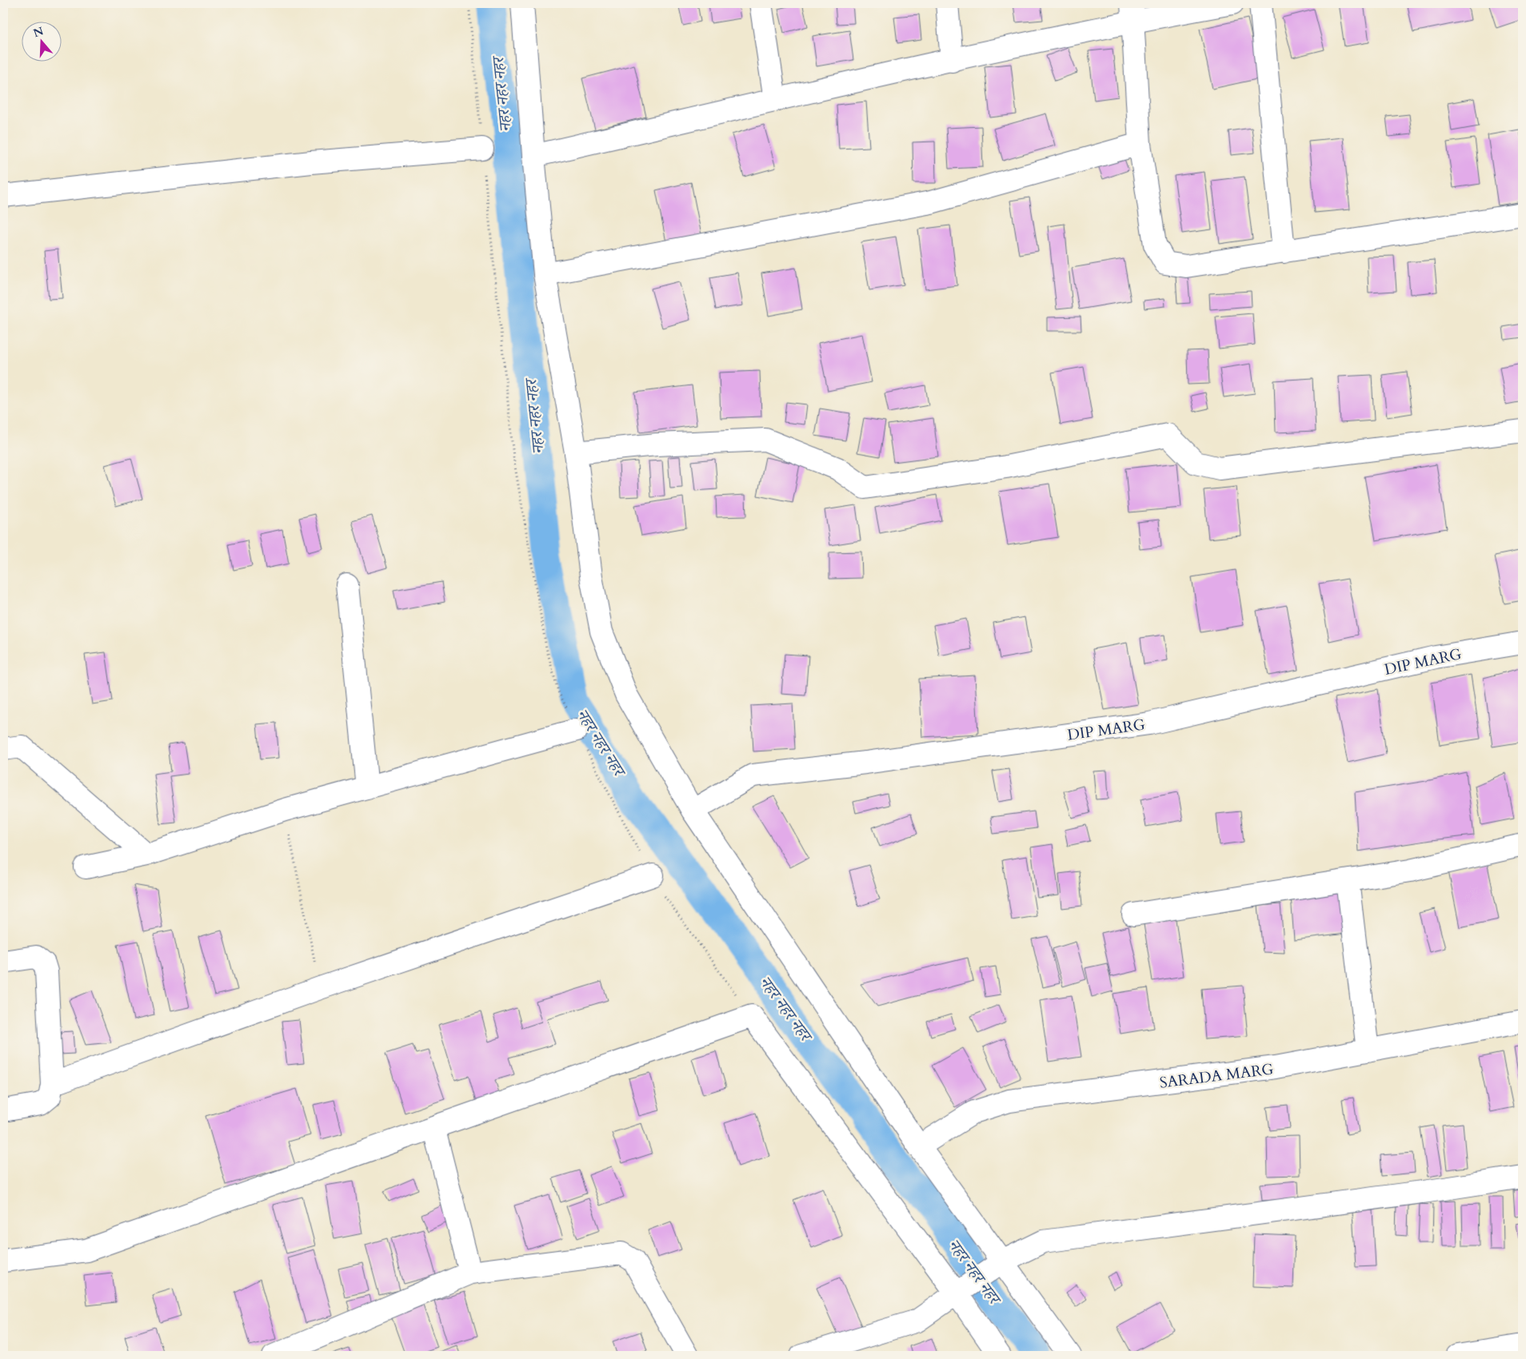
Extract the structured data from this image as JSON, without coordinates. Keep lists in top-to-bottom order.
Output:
{
  "streets": {
    "street": ["DIP MARG", "SARADA MARG"]
  },
  "water": ["नहर नहर नहर"],
  "north": "top"
}
